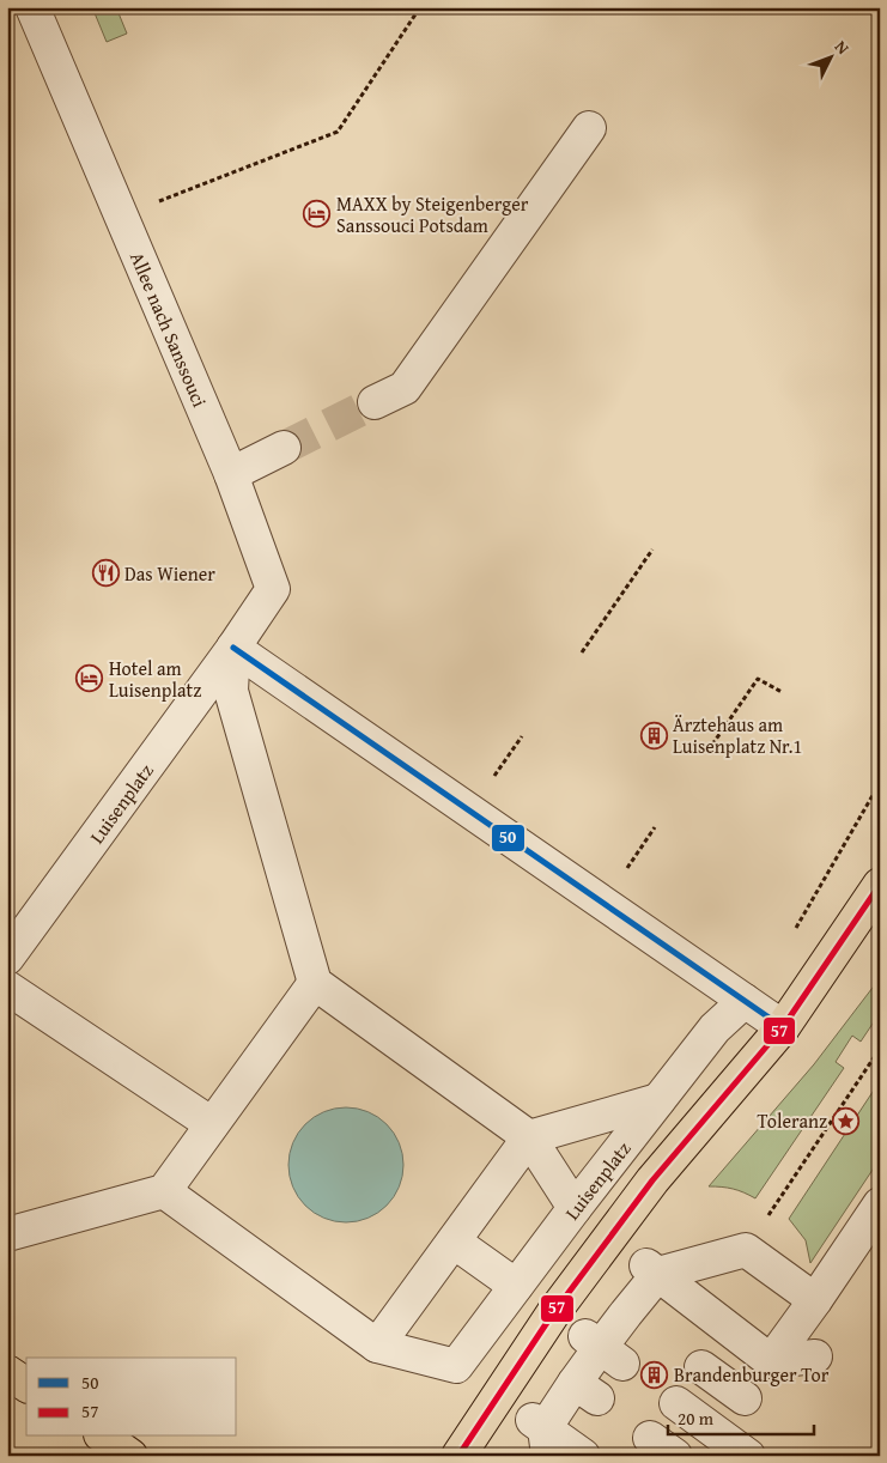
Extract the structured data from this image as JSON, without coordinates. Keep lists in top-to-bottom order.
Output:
{
  "streets": {
    "street": ["Allee nach Sanssouci", "Luisenplatz"]
  },
  "crossings": [
    ["Allee nach Sanssouci", "Luisenplatz"]
  ],
  "places": {
    "hotel": ["MAXX by Steigenberger Sanssouci Potsdam", "Hotel am Luisenplatz"],
    "restaurant": ["Das Wiener"],
    "building": ["Ärztehaus am Luisenplatz Nr.1", "Brandenburger Tor"],
    "place": ["Toleranz"]
  },
  "lines": ["transit line 50", "transit line 57"],
  "legend": ["50", "57"],
  "scale_bar": "20 m",
  "north": "top right"
}
